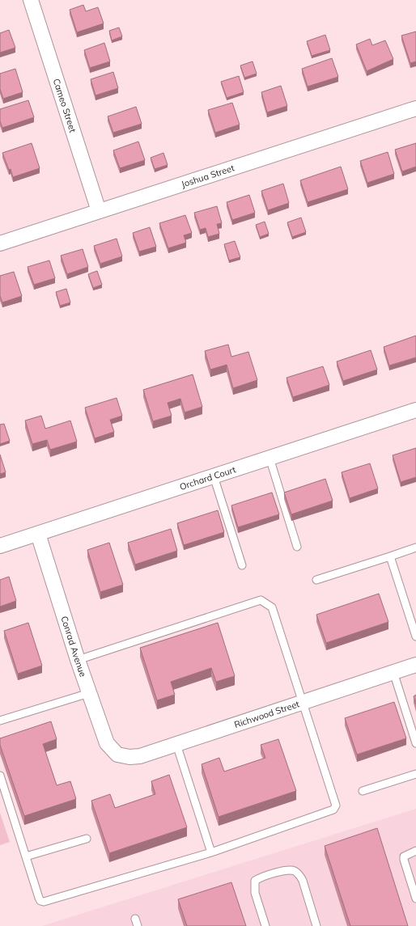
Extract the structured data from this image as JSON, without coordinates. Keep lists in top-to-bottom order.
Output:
{
  "streets": {
    "street": [
      "Cameo Street",
      "Joshua Street",
      "Orchard Court",
      "Conrad Avenue",
      "Richwood Street"
    ]
  },
  "crossings": [
    ["Cameo Street", "Joshua Street"],
    ["Orchard Court", "Conrad Avenue"],
    ["Conrad Avenue", "Richwood Street"]
  ]
}
